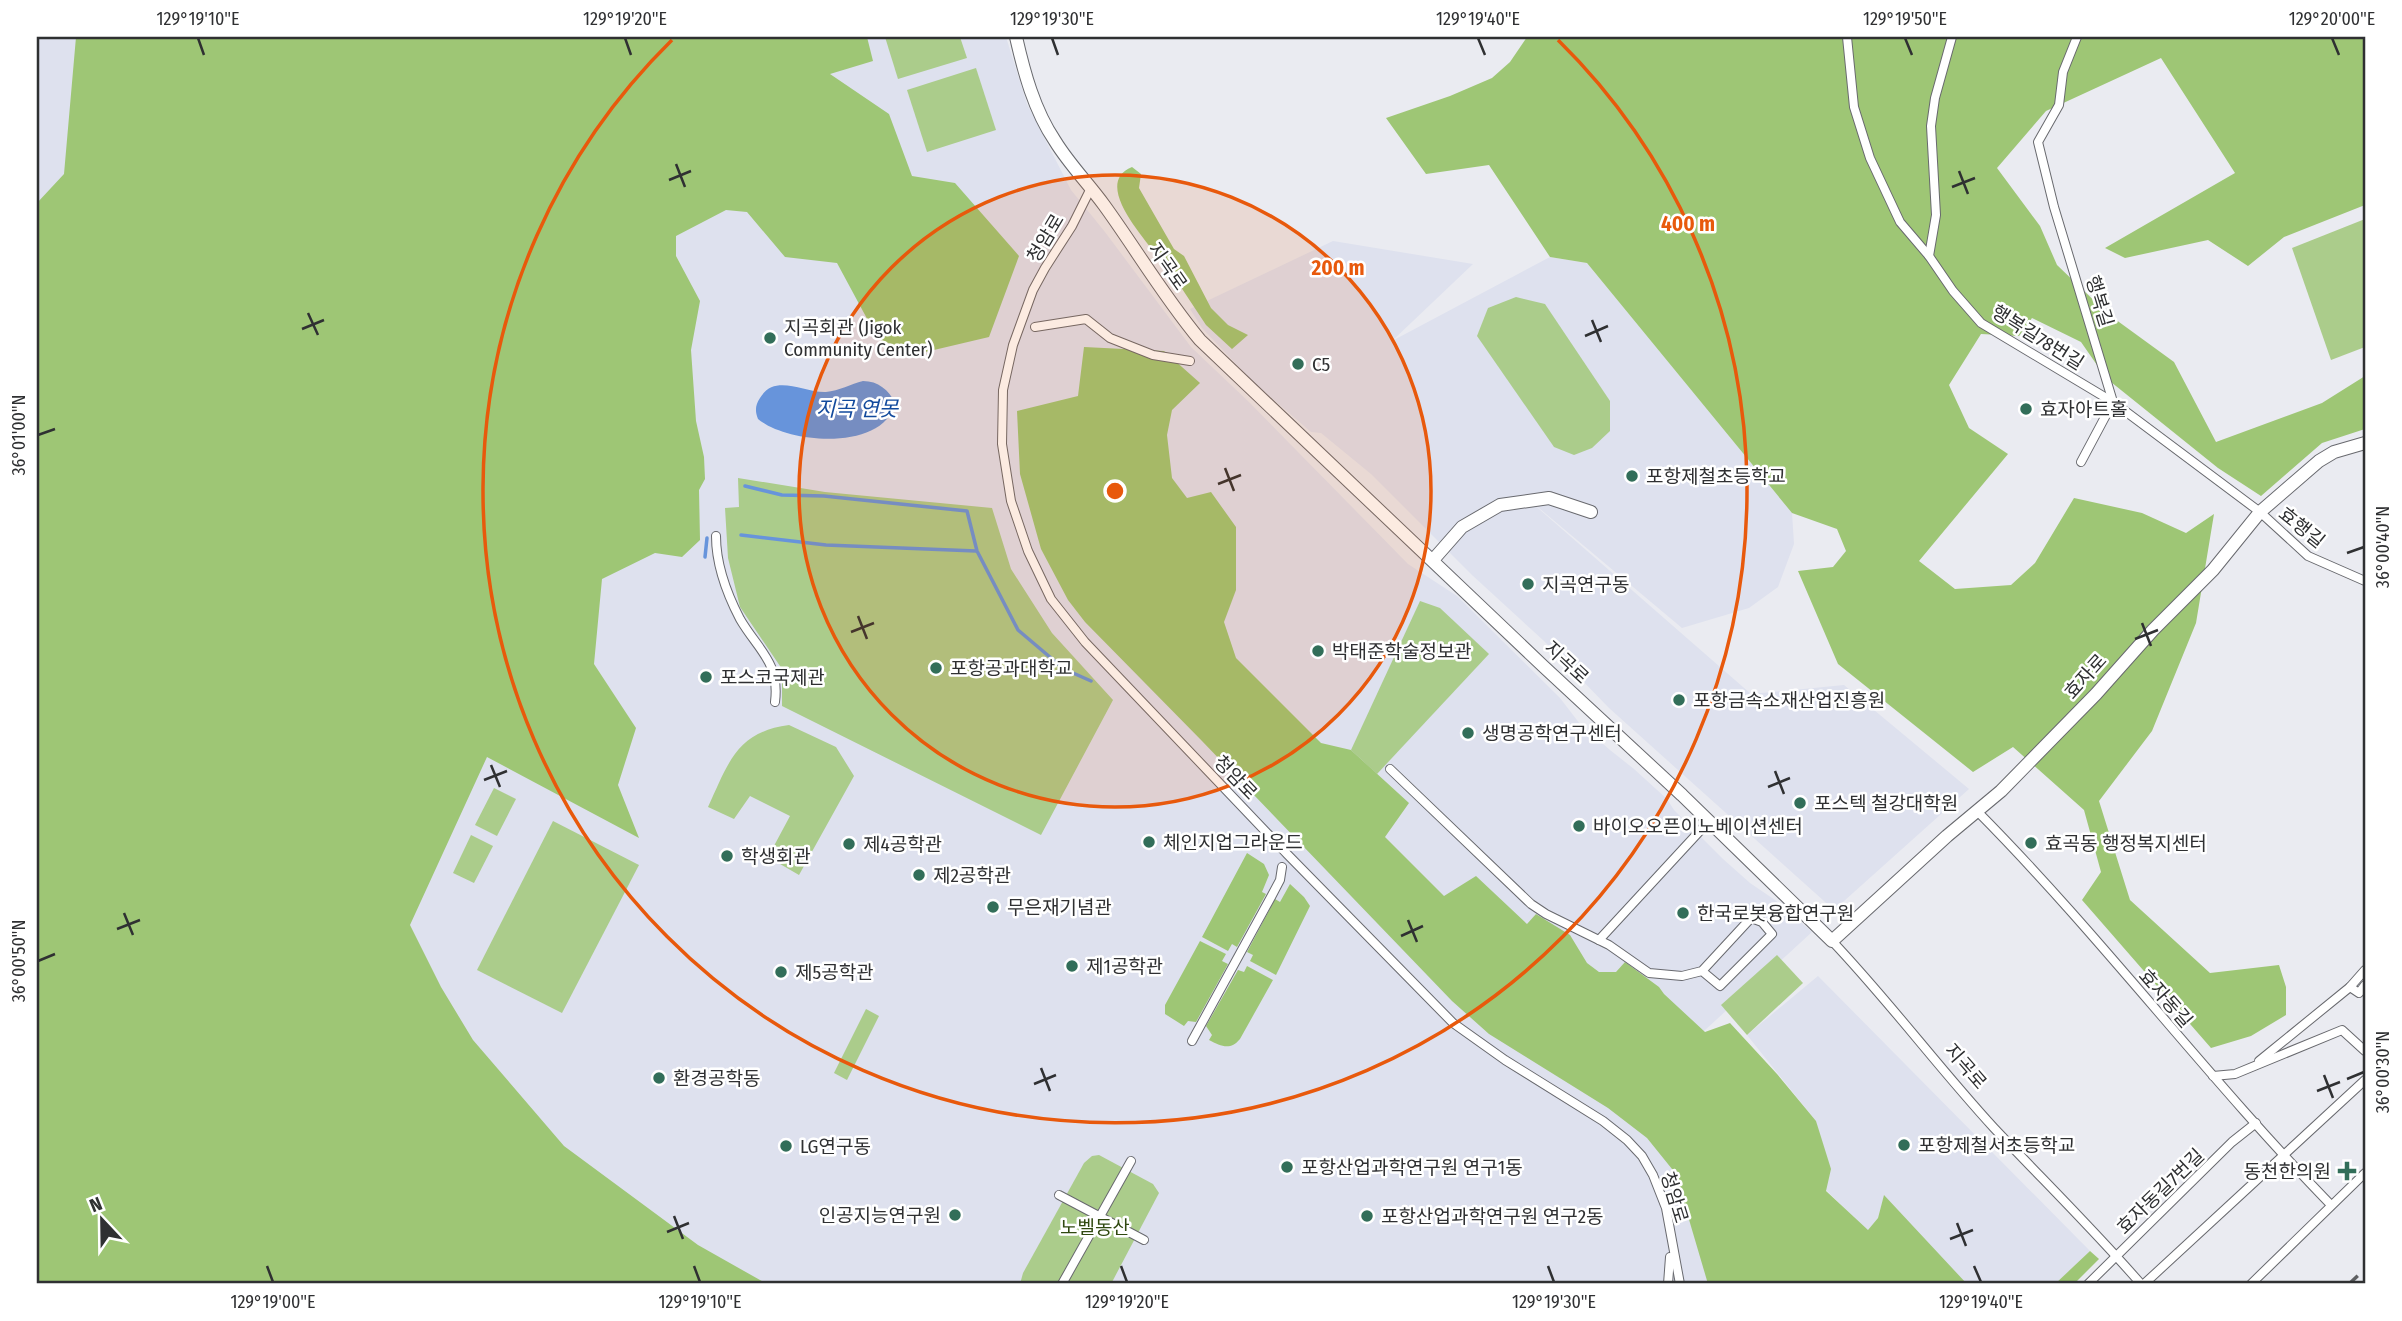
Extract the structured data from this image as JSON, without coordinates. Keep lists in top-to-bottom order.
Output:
{
  "streets": {
    "street": [
      "청암로",
      "지곡로",
      "행복길",
      "행복길78번길",
      "효행길",
      "효자로",
      "효자동길",
      "효자동길7번길"
    ]
  },
  "crossings": [
    ["청암로", "지곡로"],
    ["지곡로", "효자로"],
    ["지곡로", "효자동길7번길"],
    ["행복길", "행복길78번길"],
    ["효행길", "효자로"],
    ["효자로", "효자동길"],
    ["효자동길", "효자동길7번길"]
  ],
  "water": ["지곡 연못"],
  "parks": ["노벨동산"],
  "places": {
    "other": [
      "지곡회관 (Jigok Community Center)",
      "C5",
      "효자아트홀",
      "포항제철초등학교",
      "지곡연구동",
      "박태준학술정보관",
      "포항공과대학교",
      "포스코국제관",
      "포항금속소재산업진흥원",
      "생명공학연구센터",
      "포스텍 철강대학원",
      "바이오오픈이노베이션센터",
      "체인지업그라운드",
      "효곡동 행정복지센터",
      "제4공학관",
      "학생회관",
      "제2공학관",
      "무은재기념관",
      "한국로봇융합연구원",
      "제1공학관",
      "제5공학관",
      "환경공학동",
      "포항제철서초등학교",
      "LG연구동",
      "포항산업과학연구원 연구1동",
      "인공지능연구원",
      "포항산업과학연구원 연구2동"
    ],
    "health": ["동천한의원"]
  },
  "north": "top",
  "coordinates": [
    "129°19'10\"E",
    "129°19'20\"E",
    "129°19'30\"E",
    "129°19'40\"E",
    "129°19'50\"E",
    "129°20'00\"E",
    "36°01'00\"N",
    "36°00'40\"N",
    "36°00'50\"N",
    "36°00'30\"N",
    "129°19'00\"E"
  ],
  "rings": ["400 m", "200 m"]
}
